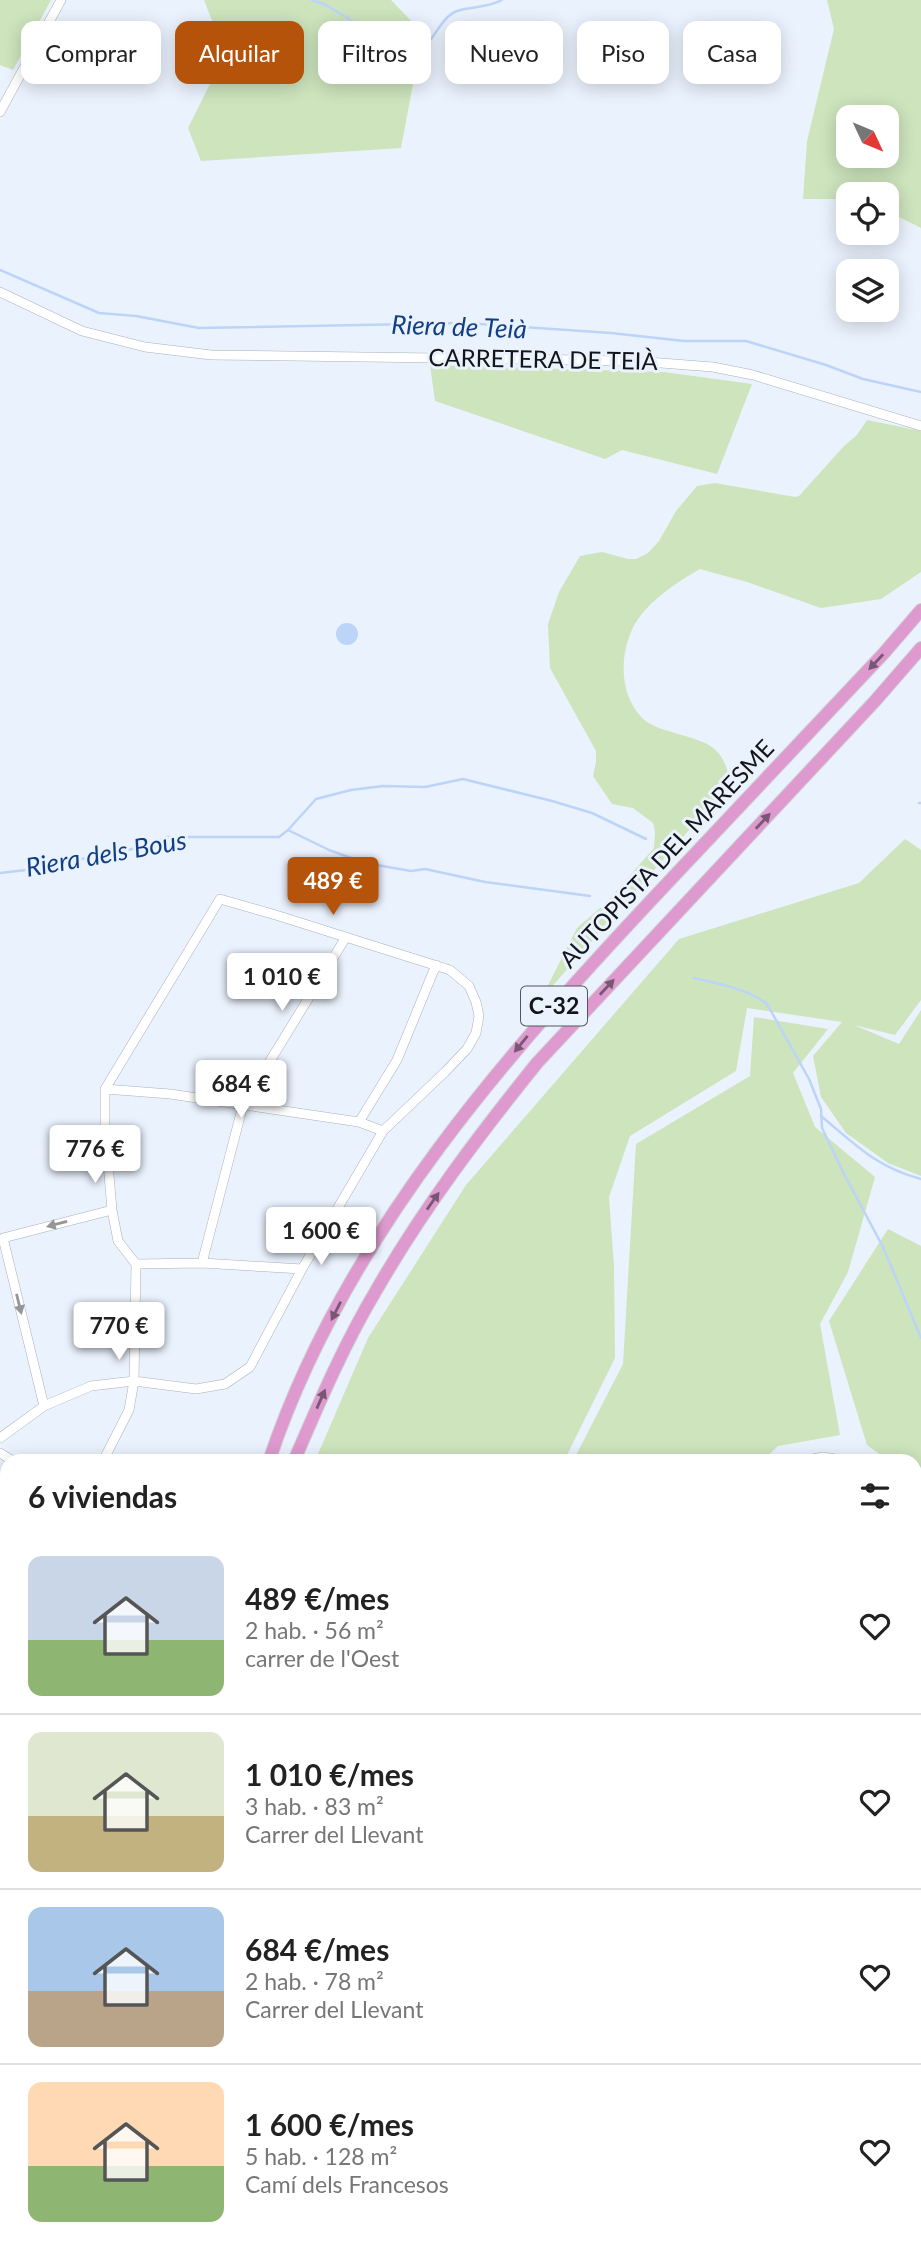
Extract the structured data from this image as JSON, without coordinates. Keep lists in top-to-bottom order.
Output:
{
  "streets": {
    "highway": ["AUTOPISTA DEL MARESME", "C-32"],
    "street": ["CARRETERA DE TEIÀ"]
  },
  "water": ["Riera de Teià", "Riera dels Bous"],
  "north": "bottom right",
  "page": {
    "chip": [
      "Comprar",
      "Alquilar",
      "Filtros",
      "Nuevo",
      "Piso",
      "Casa"
    ],
    "price": [
      "489 €",
      "1 010 €",
      "684 €",
      "776 €",
      "1 600 €",
      "770 €"
    ],
    "heading": "6 viviendas",
    "list": [
      {
        "name": "489 €/mes",
        "note": "2 hab. · 56 m² · carrer de l'Oest"
      },
      {
        "name": "1 010 €/mes",
        "note": "3 hab. · 83 m² · Carrer del Llevant"
      },
      {
        "name": "684 €/mes",
        "note": "2 hab. · 78 m² · Carrer del Llevant"
      },
      {
        "name": "1 600 €/mes",
        "note": "5 hab. · 128 m² · Camí dels Francesos"
      }
    ]
  }
}
